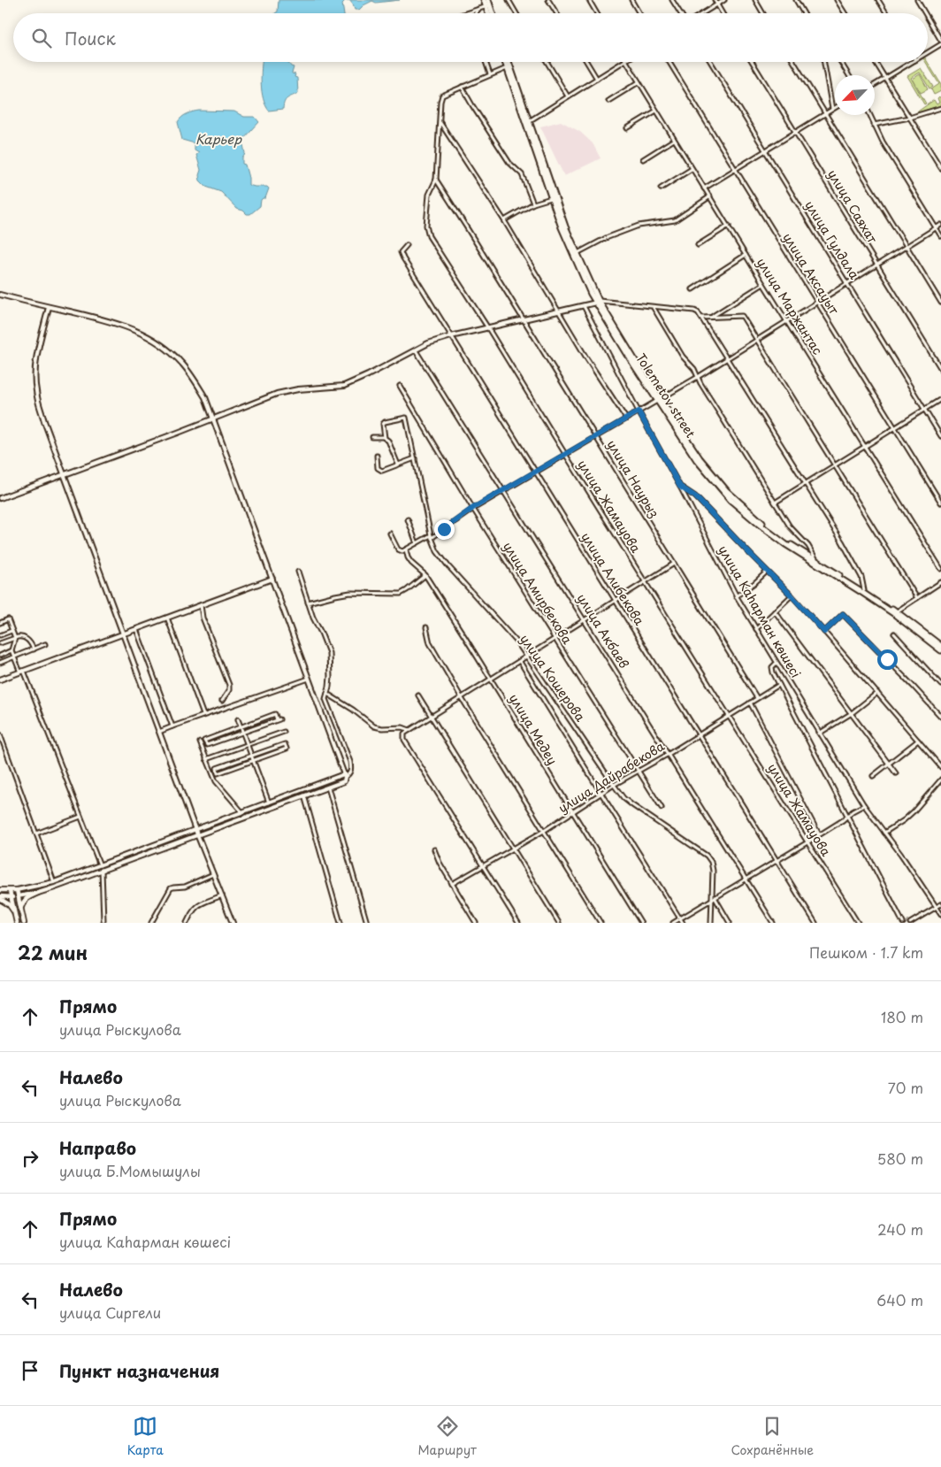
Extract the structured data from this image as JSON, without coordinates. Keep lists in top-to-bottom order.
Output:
{
  "streets": {
    "main road": ["Tolemetov street"],
    "street": [
      "улица Саяхат",
      "улица Гулдала",
      "улица Аксауыт",
      "улица Маржантас",
      "улица Наурыз",
      "улица Жамауова",
      "улица Алибекова",
      "улица Амирбекова",
      "улица Каһарман көшесі",
      "улица Акбаев",
      "улица Кошерова",
      "улица Медеу",
      "улица Дайрабекова"
    ]
  },
  "crossings": [
    ["Tolemetov street", "улица Жамауова"],
    ["улица Наурыз", "улица Жамауова"],
    ["улица Наурыз", "улица Дайрабекова"],
    ["улица Жамауова", "улица Дайрабекова"],
    ["улица Алибекова", "улица Дайрабекова"],
    ["улица Амирбекова", "улица Дайрабекова"],
    ["улица Акбаев", "улица Дайрабекова"],
    ["улица Кошерова", "улица Дайрабекова"],
    ["улица Медеу", "улица Дайрабекова"]
  ],
  "water": ["Карьер"],
  "north": "bottom left",
  "page": {
    "search": "Поиск",
    "heading": ["22 мин", "Пешком · 1.7 km"],
    "list": [
      ["Прямо", "улица Рыскулова", "180 m"],
      ["Налево", "улица Рыскулова", "70 m"],
      ["Направо", "улица Б.Момышулы", "580 m"],
      ["Прямо", "улица Каһарман көшесі", "240 m"],
      ["Налево", "улица Сиргели", "640 m"],
      "Пункт назначения"
    ],
    "nav": ["Карта", "Маршрут", "Сохранённые"]
  }
}
